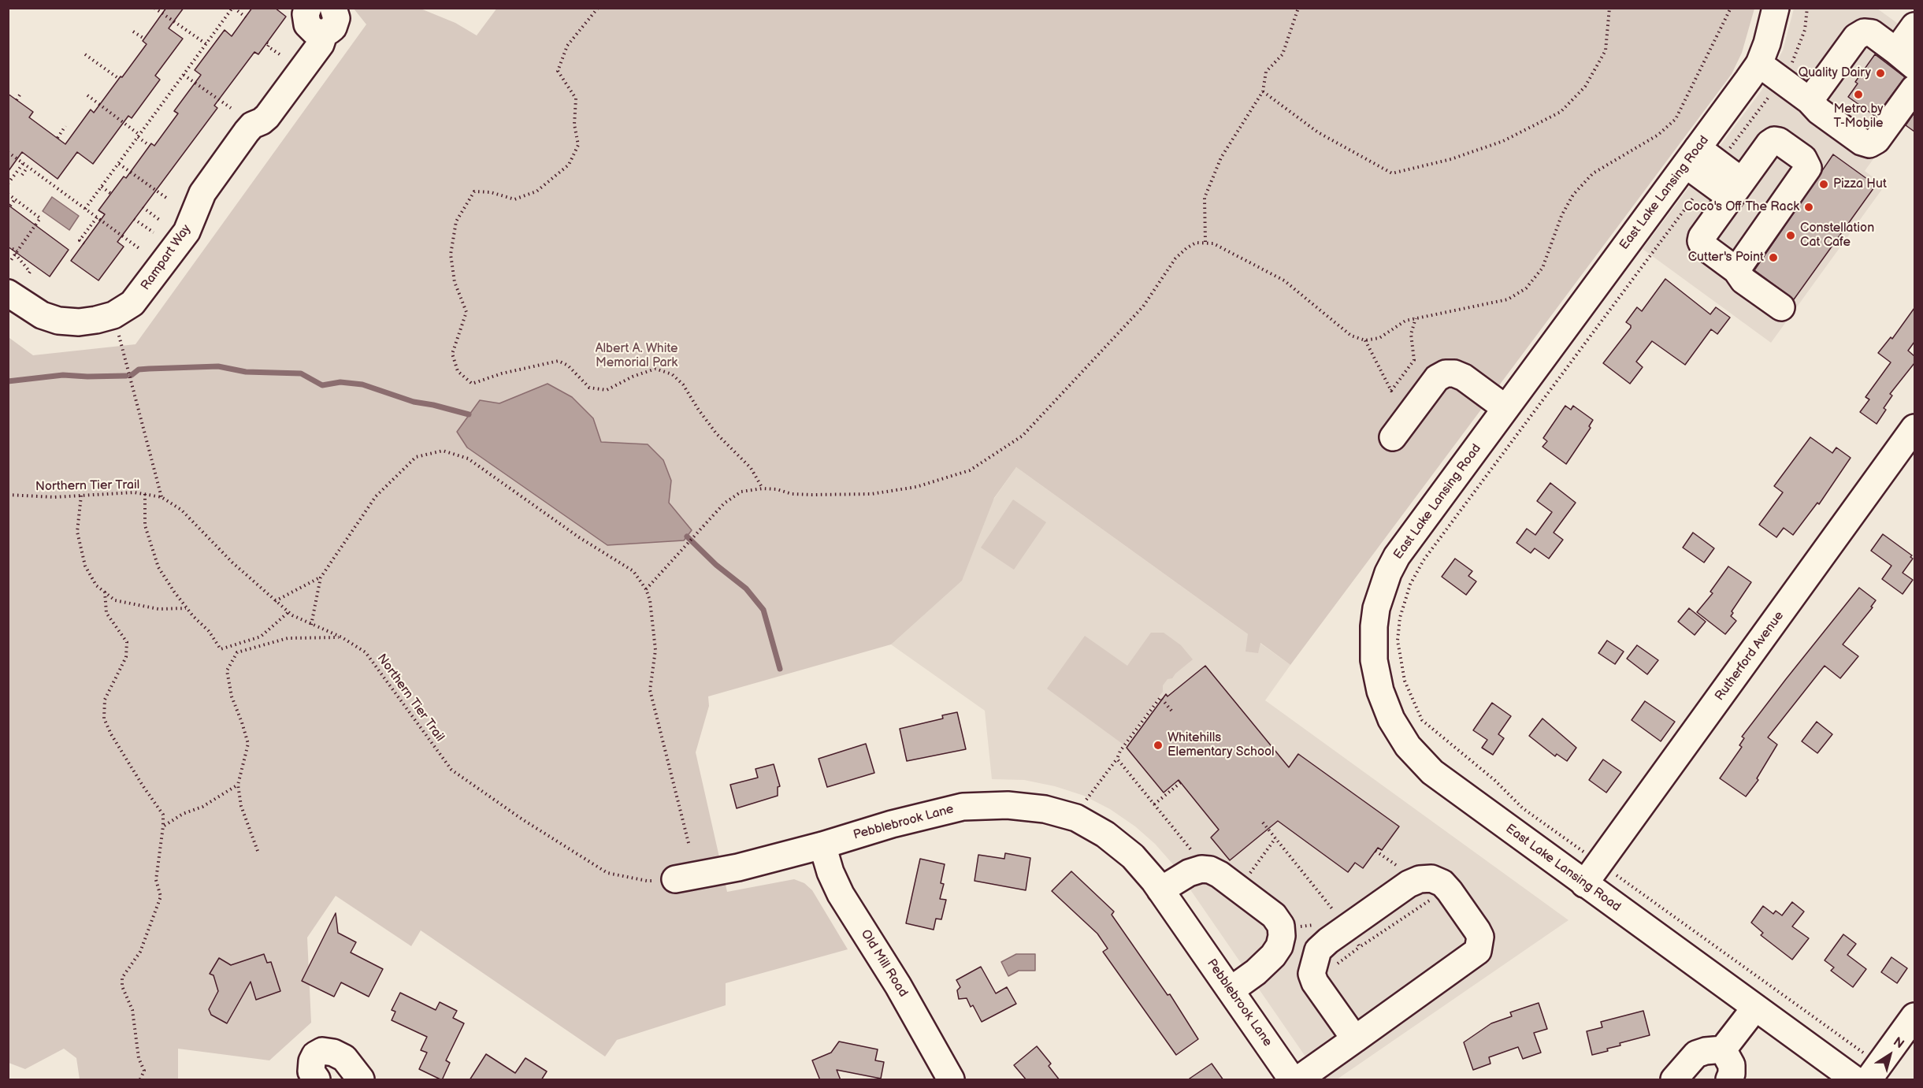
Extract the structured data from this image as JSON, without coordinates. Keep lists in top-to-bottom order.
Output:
{
  "streets": {
    "street": [
      "East Lake Lansing Road",
      "Rampart Way",
      "Rutherford Avenue",
      "Pebblebrook Lane",
      "Old Mill Road"
    ],
    "path": ["Northern Tier Trail"]
  },
  "crossings": [
    ["East Lake Lansing Road", "Rutherford Avenue"],
    ["Northern Tier Trail", "Pebblebrook Lane"],
    ["Pebblebrook Lane", "Old Mill Road"]
  ],
  "parks": ["Albert A. White Memorial Park"],
  "places": [
    "Quality Dairy",
    "Metro by T-Mobile",
    "Pizza Hut",
    "Coco's Off The Rack",
    "Constellation Cat Cafe",
    "Cutter's Point",
    "Whitehills Elementary School"
  ],
  "north": "top right"
}
